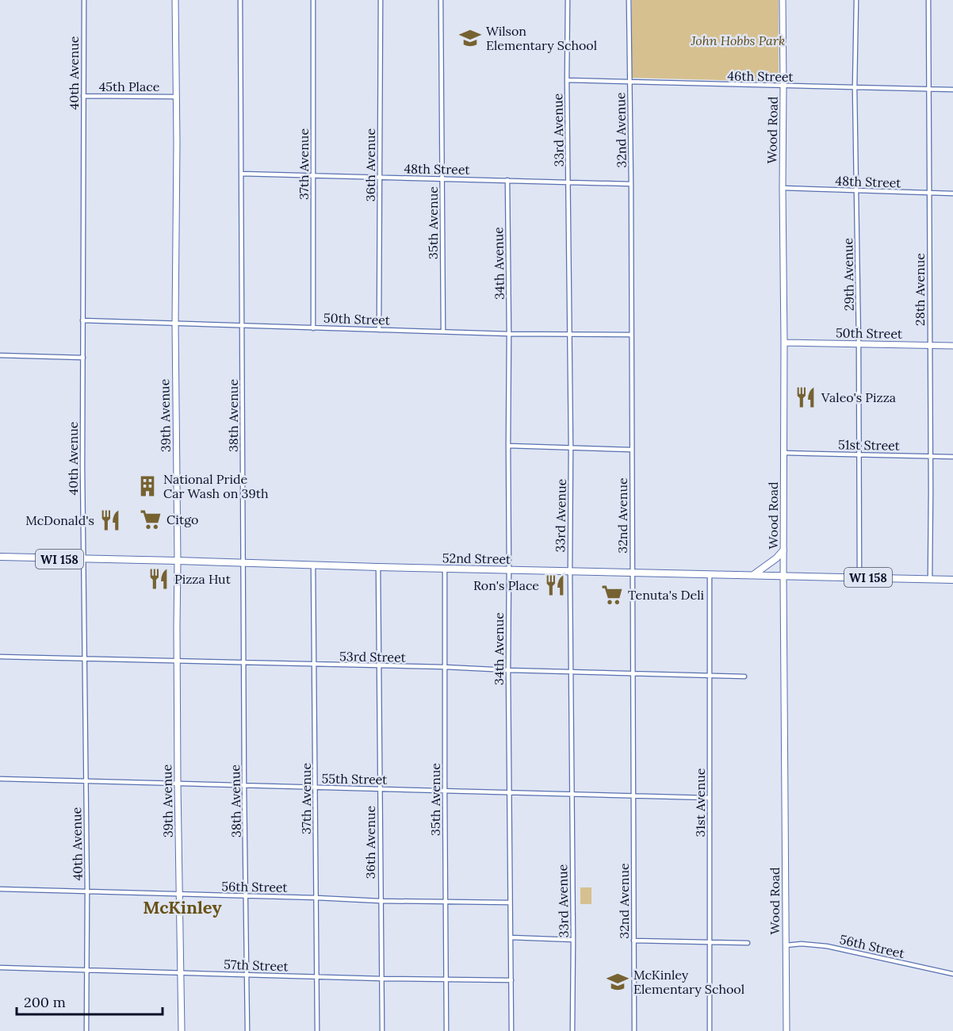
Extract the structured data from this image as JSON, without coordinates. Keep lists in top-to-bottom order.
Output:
{
  "streets": {
    "main road": ["52nd Street", "WI 158"],
    "street": [
      "40th Avenue",
      "46th Street",
      "45th Place",
      "33rd Avenue",
      "32nd Avenue",
      "Wood Road",
      "37th Avenue",
      "36th Avenue",
      "48th Street",
      "35th Avenue",
      "34th Avenue",
      "29th Avenue",
      "28th Avenue",
      "50th Street",
      "39th Avenue",
      "38th Avenue",
      "51st Street",
      "53rd Street",
      "55th Street",
      "31st Avenue",
      "56th Street",
      "57th Street"
    ]
  },
  "crossings": [
    ["40th Avenue", "45th Place"],
    ["40th Avenue", "50th Street"],
    ["40th Avenue", "52nd Street"],
    ["40th Avenue", "53rd Street"],
    ["40th Avenue", "55th Street"],
    ["40th Avenue", "56th Street"],
    ["40th Avenue", "57th Street"],
    ["46th Street", "33rd Avenue"],
    ["46th Street", "32nd Avenue"],
    ["46th Street", "Wood Road"],
    ["46th Street", "29th Avenue"],
    ["46th Street", "28th Avenue"],
    ["45th Place", "39th Avenue"],
    ["33rd Avenue", "48th Street"],
    ["33rd Avenue", "50th Street"],
    ["33rd Avenue", "52nd Street"],
    ["33rd Avenue", "53rd Street"],
    ["33rd Avenue", "55th Street"],
    ["32nd Avenue", "48th Street"],
    ["32nd Avenue", "50th Street"],
    ["32nd Avenue", "52nd Street"],
    ["32nd Avenue", "53rd Street"],
    ["32nd Avenue", "55th Street"],
    ["Wood Road", "48th Street"],
    ["Wood Road", "50th Street"],
    ["Wood Road", "51st Street"],
    ["Wood Road", "52nd Street"],
    ["Wood Road", "56th Street"],
    ["37th Avenue", "48th Street"],
    ["37th Avenue", "50th Street"],
    ["37th Avenue", "52nd Street"],
    ["37th Avenue", "53rd Street"],
    ["37th Avenue", "55th Street"],
    ["37th Avenue", "56th Street"],
    ["37th Avenue", "57th Street"],
    ["36th Avenue", "48th Street"],
    ["36th Avenue", "50th Street"],
    ["36th Avenue", "52nd Street"],
    ["36th Avenue", "53rd Street"],
    ["36th Avenue", "55th Street"],
    ["36th Avenue", "56th Street"],
    ["36th Avenue", "57th Street"],
    ["48th Street", "35th Avenue"],
    ["48th Street", "34th Avenue"],
    ["48th Street", "29th Avenue"],
    ["48th Street", "28th Avenue"],
    ["48th Street", "38th Avenue"],
    ["35th Avenue", "50th Street"],
    ["35th Avenue", "52nd Street"],
    ["35th Avenue", "53rd Street"],
    ["35th Avenue", "55th Street"],
    ["35th Avenue", "56th Street"],
    ["35th Avenue", "57th Street"],
    ["34th Avenue", "50th Street"],
    ["34th Avenue", "52nd Street"],
    ["34th Avenue", "53rd Street"],
    ["34th Avenue", "55th Street"],
    ["34th Avenue", "56th Street"],
    ["34th Avenue", "57th Street"],
    ["29th Avenue", "50th Street"],
    ["29th Avenue", "51st Street"],
    ["29th Avenue", "52nd Street"],
    ["28th Avenue", "50th Street"],
    ["28th Avenue", "51st Street"],
    ["28th Avenue", "52nd Street"],
    ["50th Street", "39th Avenue"],
    ["50th Street", "38th Avenue"],
    ["39th Avenue", "52nd Street"],
    ["39th Avenue", "53rd Street"],
    ["39th Avenue", "55th Street"],
    ["39th Avenue", "56th Street"],
    ["39th Avenue", "57th Street"],
    ["38th Avenue", "52nd Street"],
    ["38th Avenue", "53rd Street"],
    ["38th Avenue", "55th Street"],
    ["38th Avenue", "56th Street"],
    ["38th Avenue", "57th Street"],
    ["52nd Street", "31st Avenue"],
    ["53rd Street", "31st Avenue"],
    ["55th Street", "31st Avenue"]
  ],
  "districts": ["McKinley"],
  "parks": ["John Hobbs Park"],
  "places": {
    "school or university": ["Wilson Elementary School", "McKinley Elementary School"],
    "restaurant": [
      "Valeo's Pizza",
      "McDonald's",
      "Pizza Hut",
      "Ron's Place"
    ],
    "building": ["National Pride Car Wash on 39th"],
    "supermarket": ["Citgo", "Tenuta's Deli"]
  },
  "scale_bar": "200 m"
}
